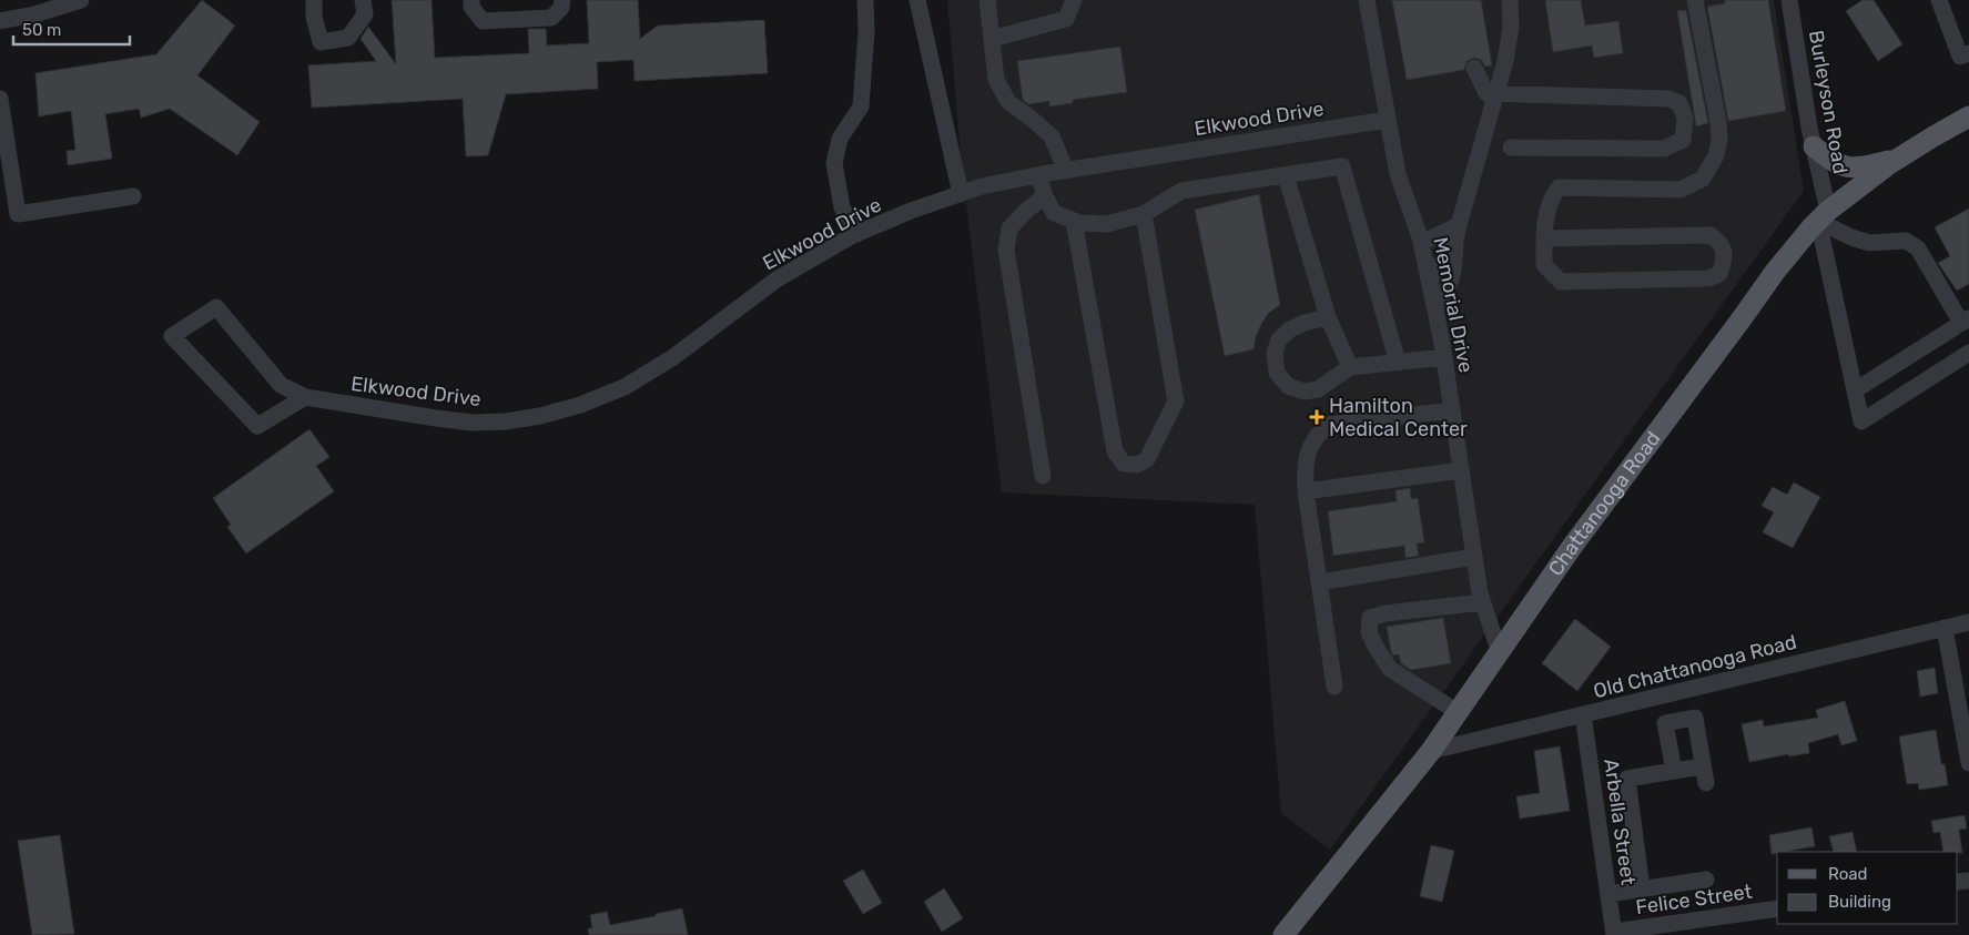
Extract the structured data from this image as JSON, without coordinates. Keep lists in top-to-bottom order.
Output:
{
  "streets": {
    "main road": ["Chattanooga Road"],
    "street": [
      "Burleyson Road",
      "Elkwood Drive",
      "Memorial Drive",
      "Old Chattanooga Road",
      "Arbella Street",
      "Felice Street"
    ]
  },
  "crossings": [
    ["Burleyson Road", "Chattanooga Road"],
    ["Elkwood Drive", "Memorial Drive"],
    ["Memorial Drive", "Chattanooga Road"],
    ["Chattanooga Road", "Old Chattanooga Road"],
    ["Old Chattanooga Road", "Arbella Street"],
    ["Arbella Street", "Felice Street"]
  ],
  "places": {
    "health": ["Hamilton Medical Center"]
  },
  "legend": ["Road", "Building"],
  "scale_bar": "50 m"
}
